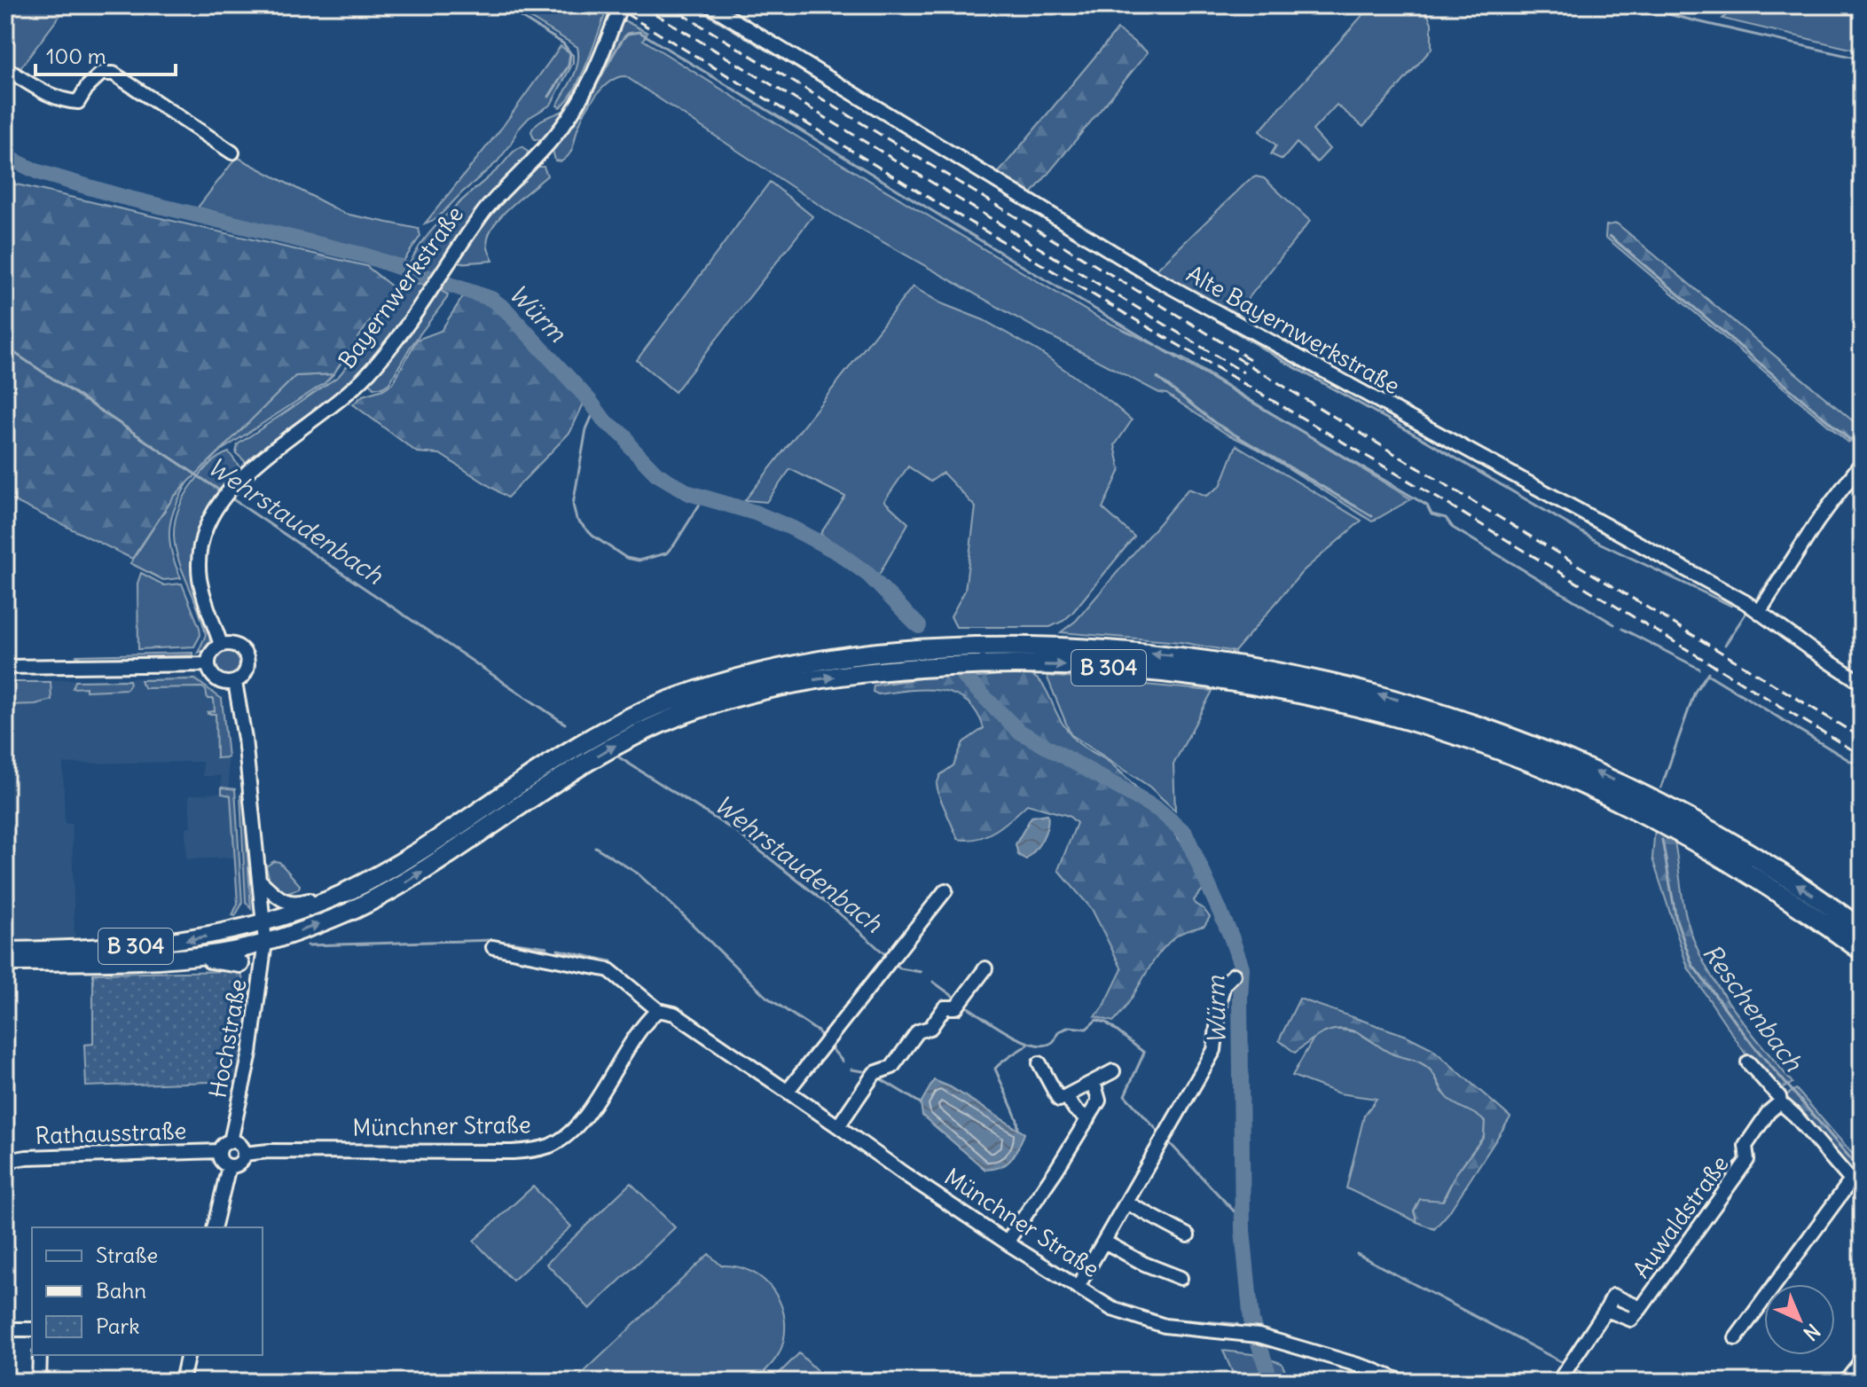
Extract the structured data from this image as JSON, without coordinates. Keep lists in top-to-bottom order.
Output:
{
  "streets": {
    "highway": ["B 304"],
    "street": [
      "Bayernwerkstraße",
      "Alte Bayernwerkstraße",
      "Hochstraße",
      "Münchner Straße",
      "Rathausstraße",
      "Auwaldstraße"
    ]
  },
  "crossings": [
    ["B 304", "Hochstraße"],
    ["Hochstraße", "Münchner Straße"],
    ["Hochstraße", "Rathausstraße"],
    ["Münchner Straße", "Rathausstraße"]
  ],
  "water": ["Würm", "Wehrstaudenbach", "Reschenbach"],
  "legend": ["Straße", "Bahn", "Park"],
  "scale_bar": "100 m",
  "north": "bottom right"
}
